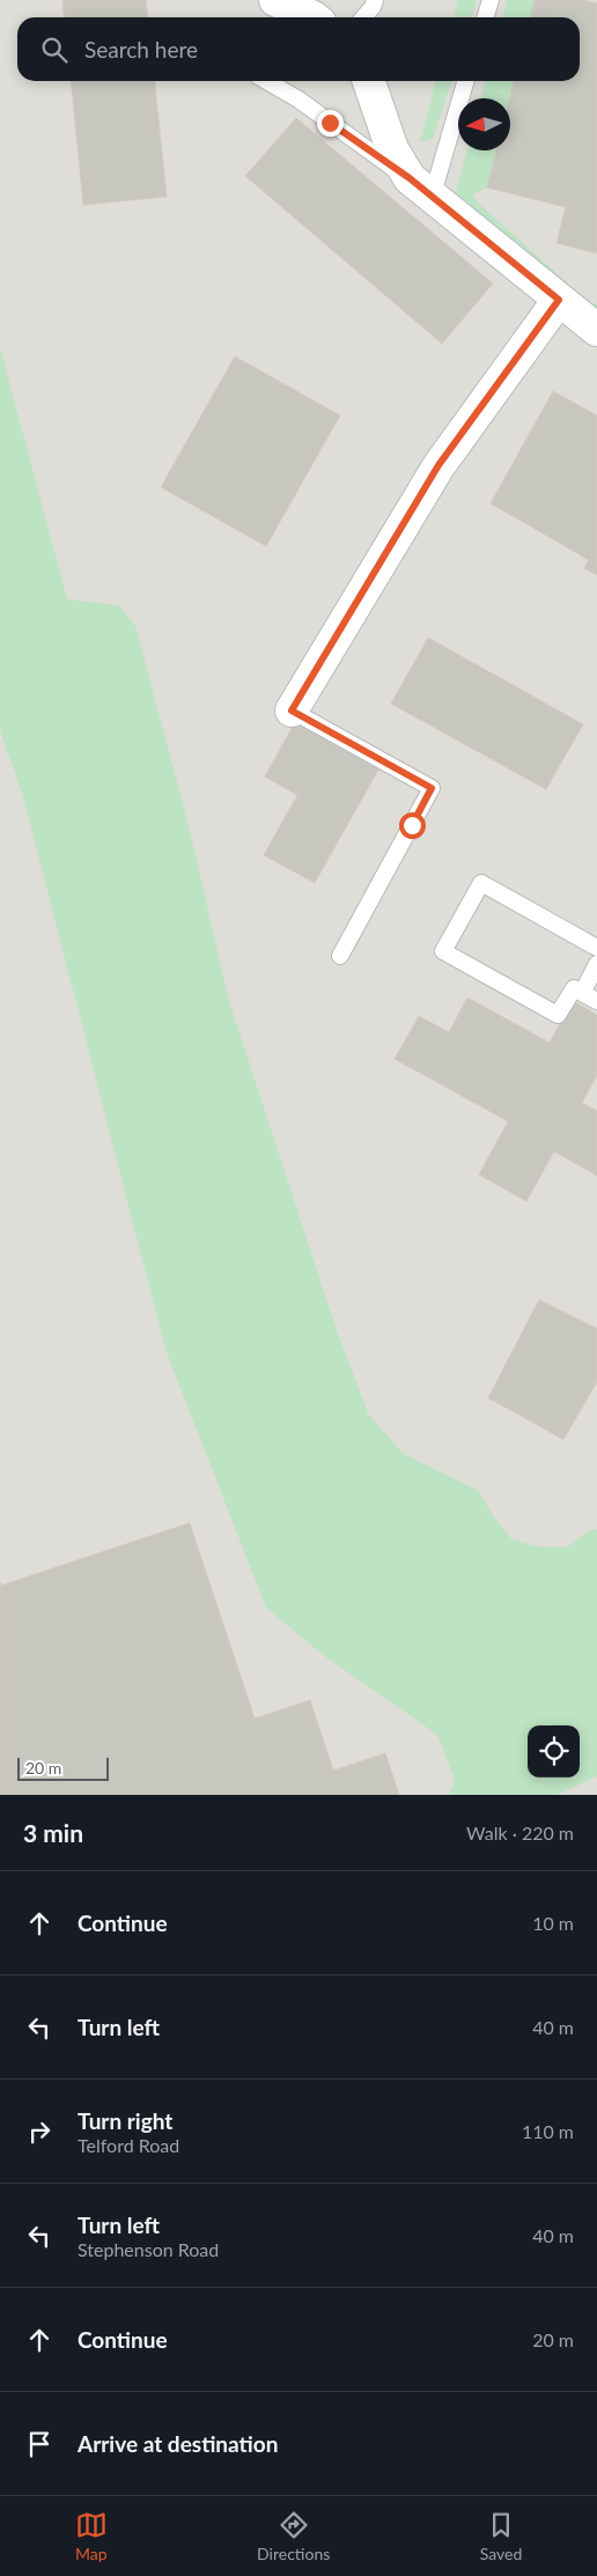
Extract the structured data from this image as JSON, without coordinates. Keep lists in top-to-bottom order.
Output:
{
  "scale_bar": "20 m",
  "north": "left",
  "page": {
    "search": "Search here",
    "scale": "20 m",
    "heading": ["3 min", "Walk · 220 m"],
    "list": [
      ["Continue", "10 m"],
      ["Turn left", "40 m"],
      ["Turn right", "Telford Road", "110 m"],
      ["Turn left", "Stephenson Road", "40 m"],
      ["Continue", "20 m"],
      "Arrive at destination"
    ],
    "nav": ["Map", "Directions", "Saved"]
  }
}
